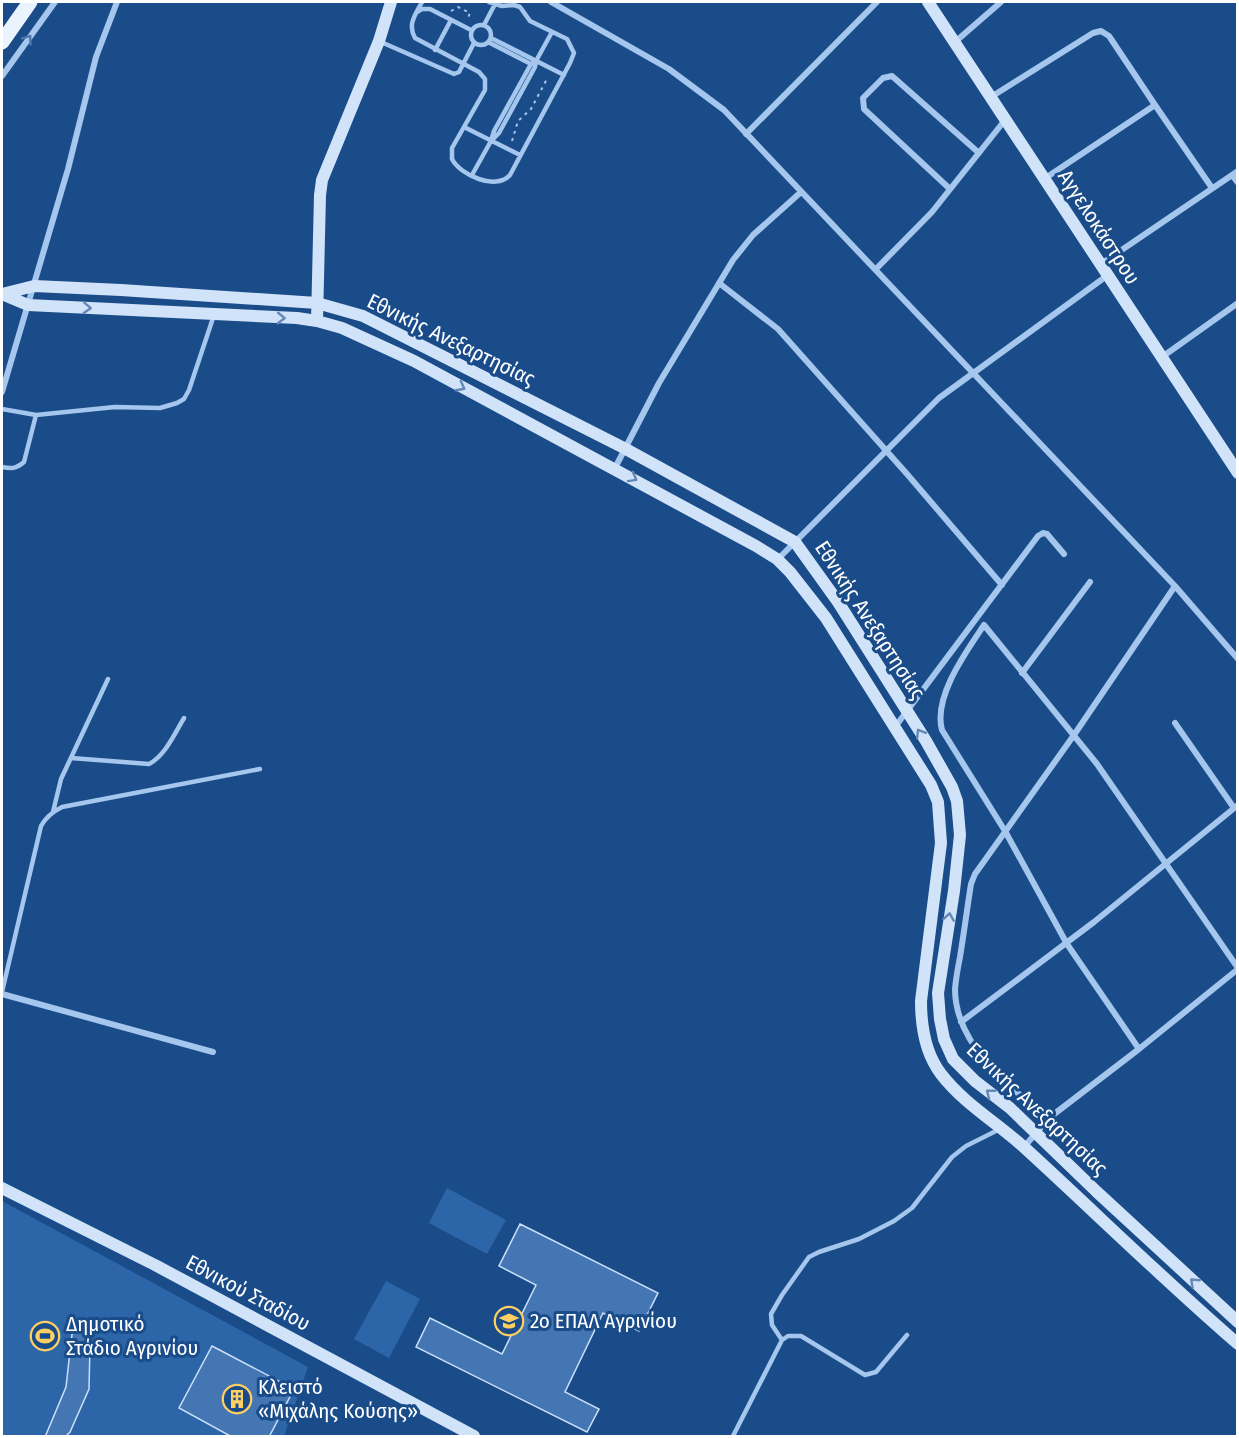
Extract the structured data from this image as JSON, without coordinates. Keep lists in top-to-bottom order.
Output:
{
  "streets": {
    "street": ["Αγγελοκάστρου", "Εθνικής Ανεξαρτησίας", "Εθνικού Σταδίου"]
  },
  "places": {
    "school or university": ["2ο ΕΠΑΛ Αγρινίου"],
    "sports": ["Δημοτικό Στάδιο Αγρινίου"],
    "building": ["Κλειστό «Μιχάλης Κούσης»"]
  }
}
